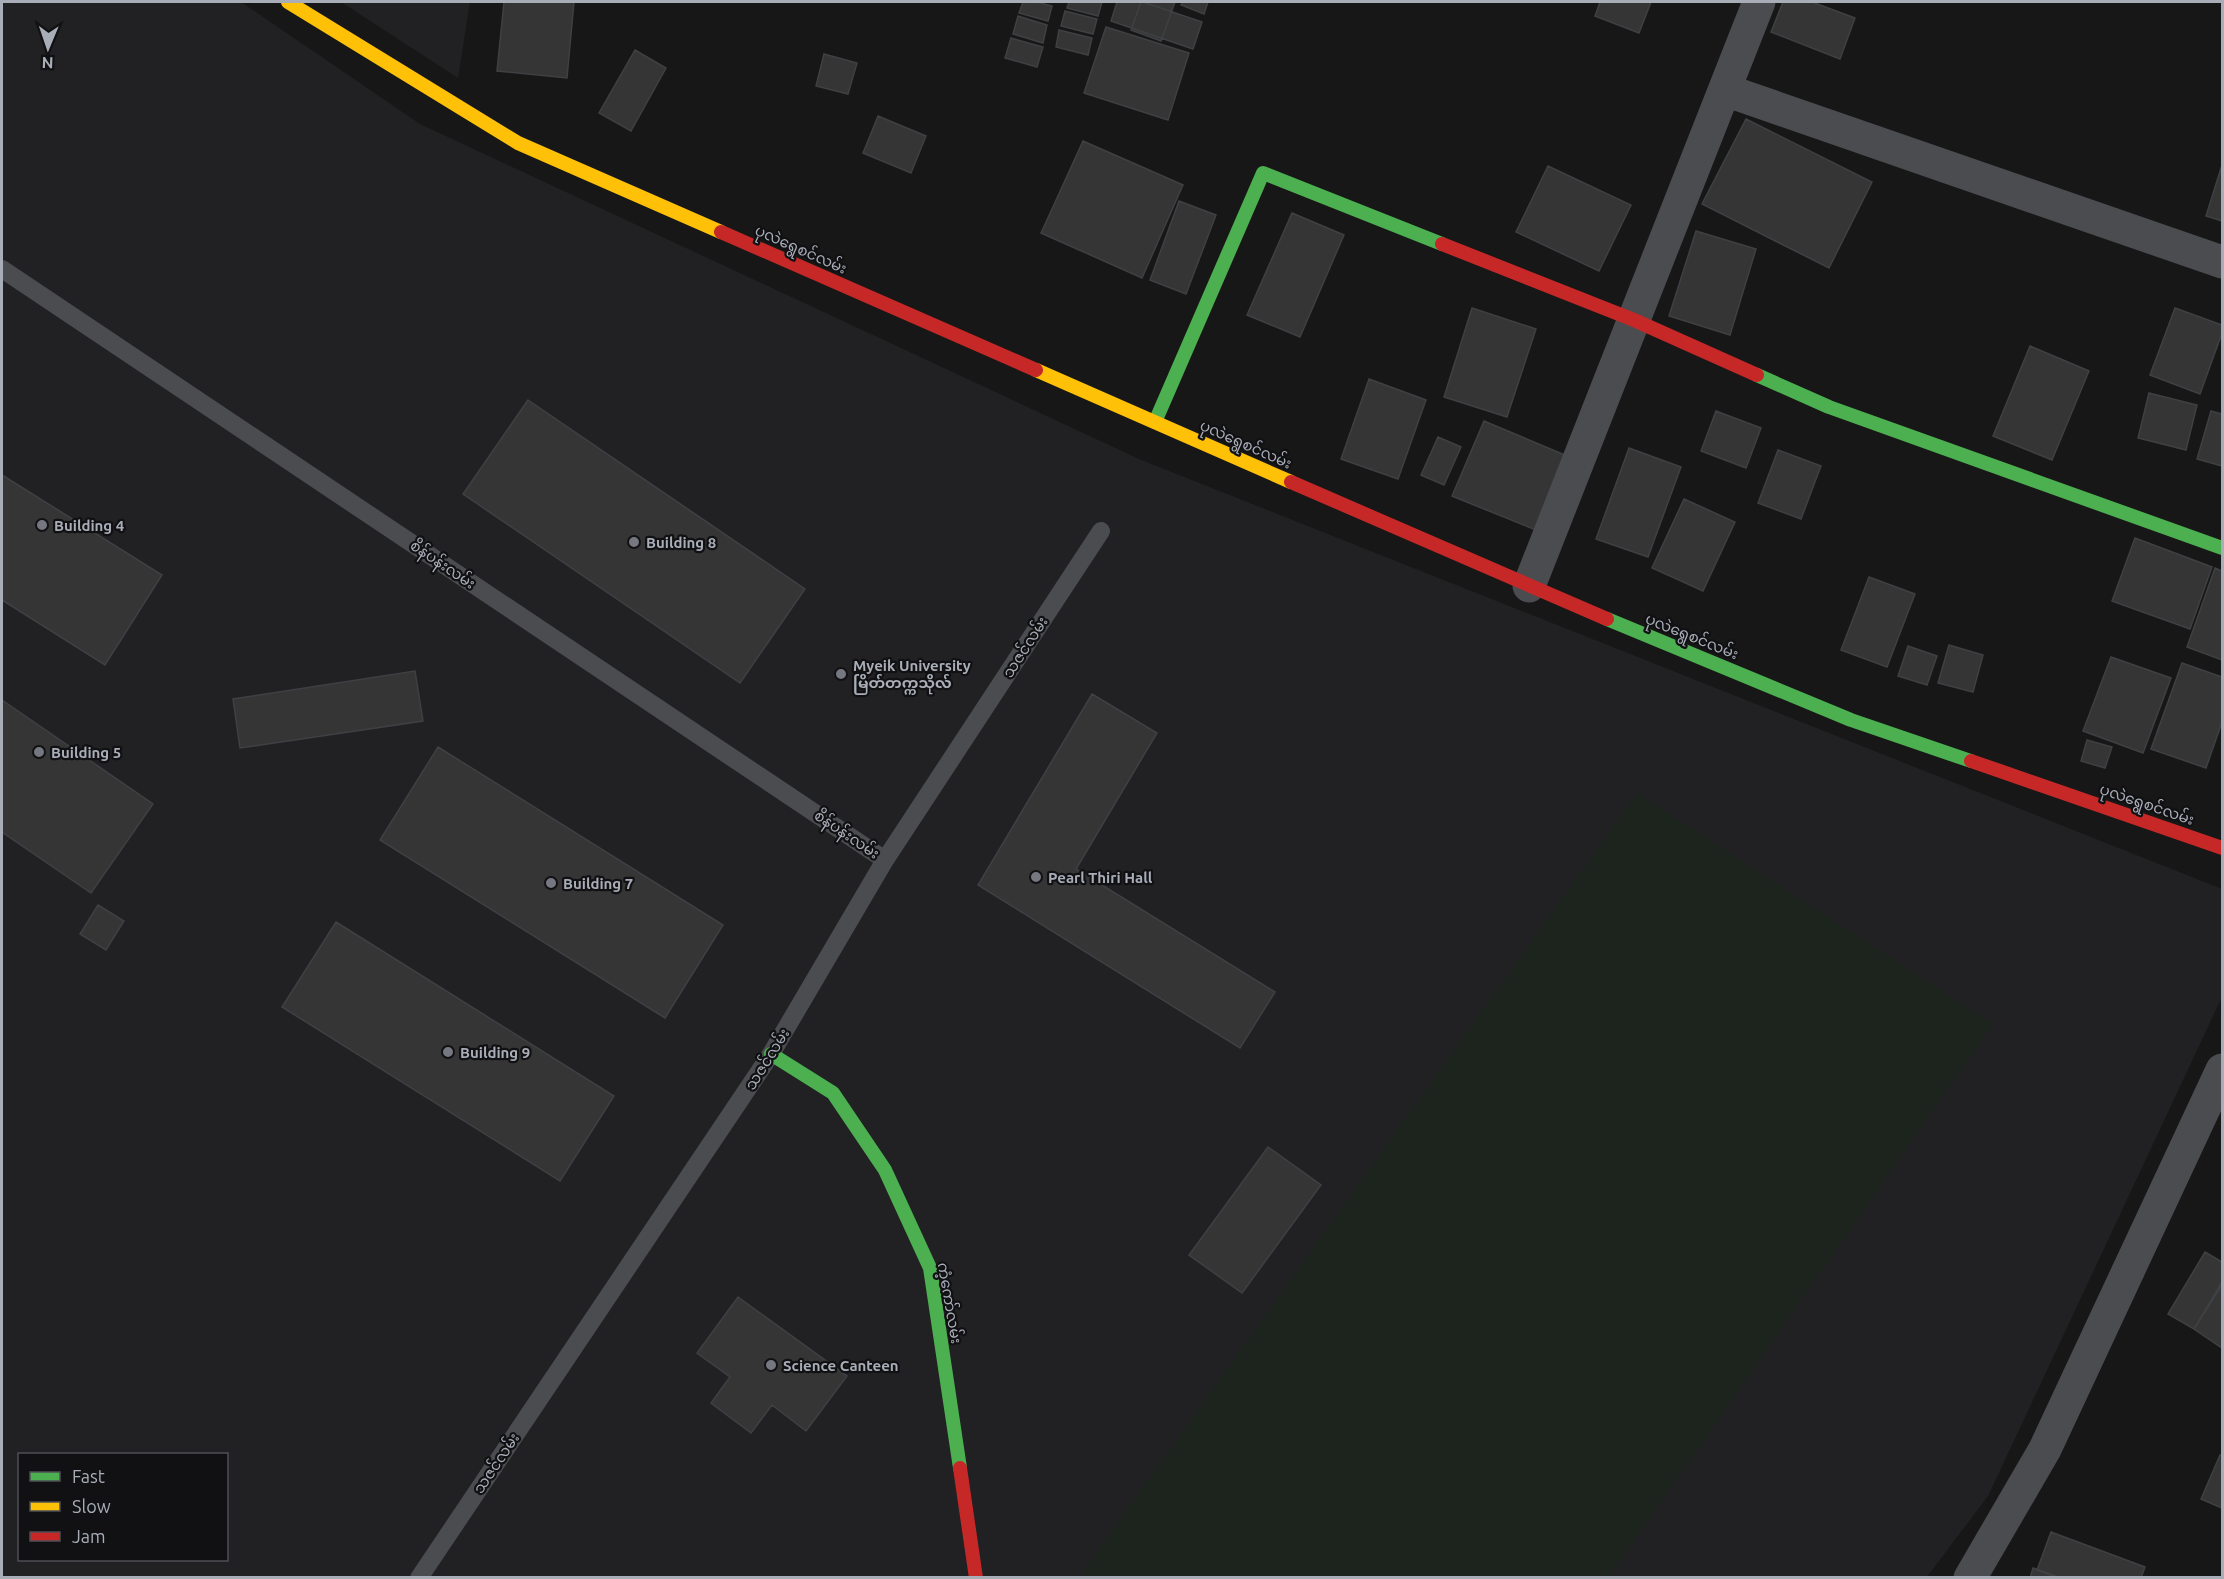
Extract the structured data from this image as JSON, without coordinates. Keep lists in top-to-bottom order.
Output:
{
  "streets": {
    "street": ["ပုလဲရွေစင်လမ်း", "ကံ့ကော်လမ်း"],
    "lane": ["စိန်ပန်းလမ်း", "သဇင်လမ်း"]
  },
  "crossings": [
    ["စိန်ပန်းလမ်း", "သဇင်လမ်း"],
    ["သဇင်လမ်း", "ကံ့ကော်လမ်း"]
  ],
  "places": [
    "Building 4",
    "Building 8",
    "Myeik University မြိတ်တက္ကသိုလ်",
    "Building 5",
    "Pearl Thiri Hall",
    "Building 7",
    "Building 9",
    "Science Canteen"
  ],
  "legend": ["Fast", "Slow", "Jam"],
  "north": "bottom"
}
